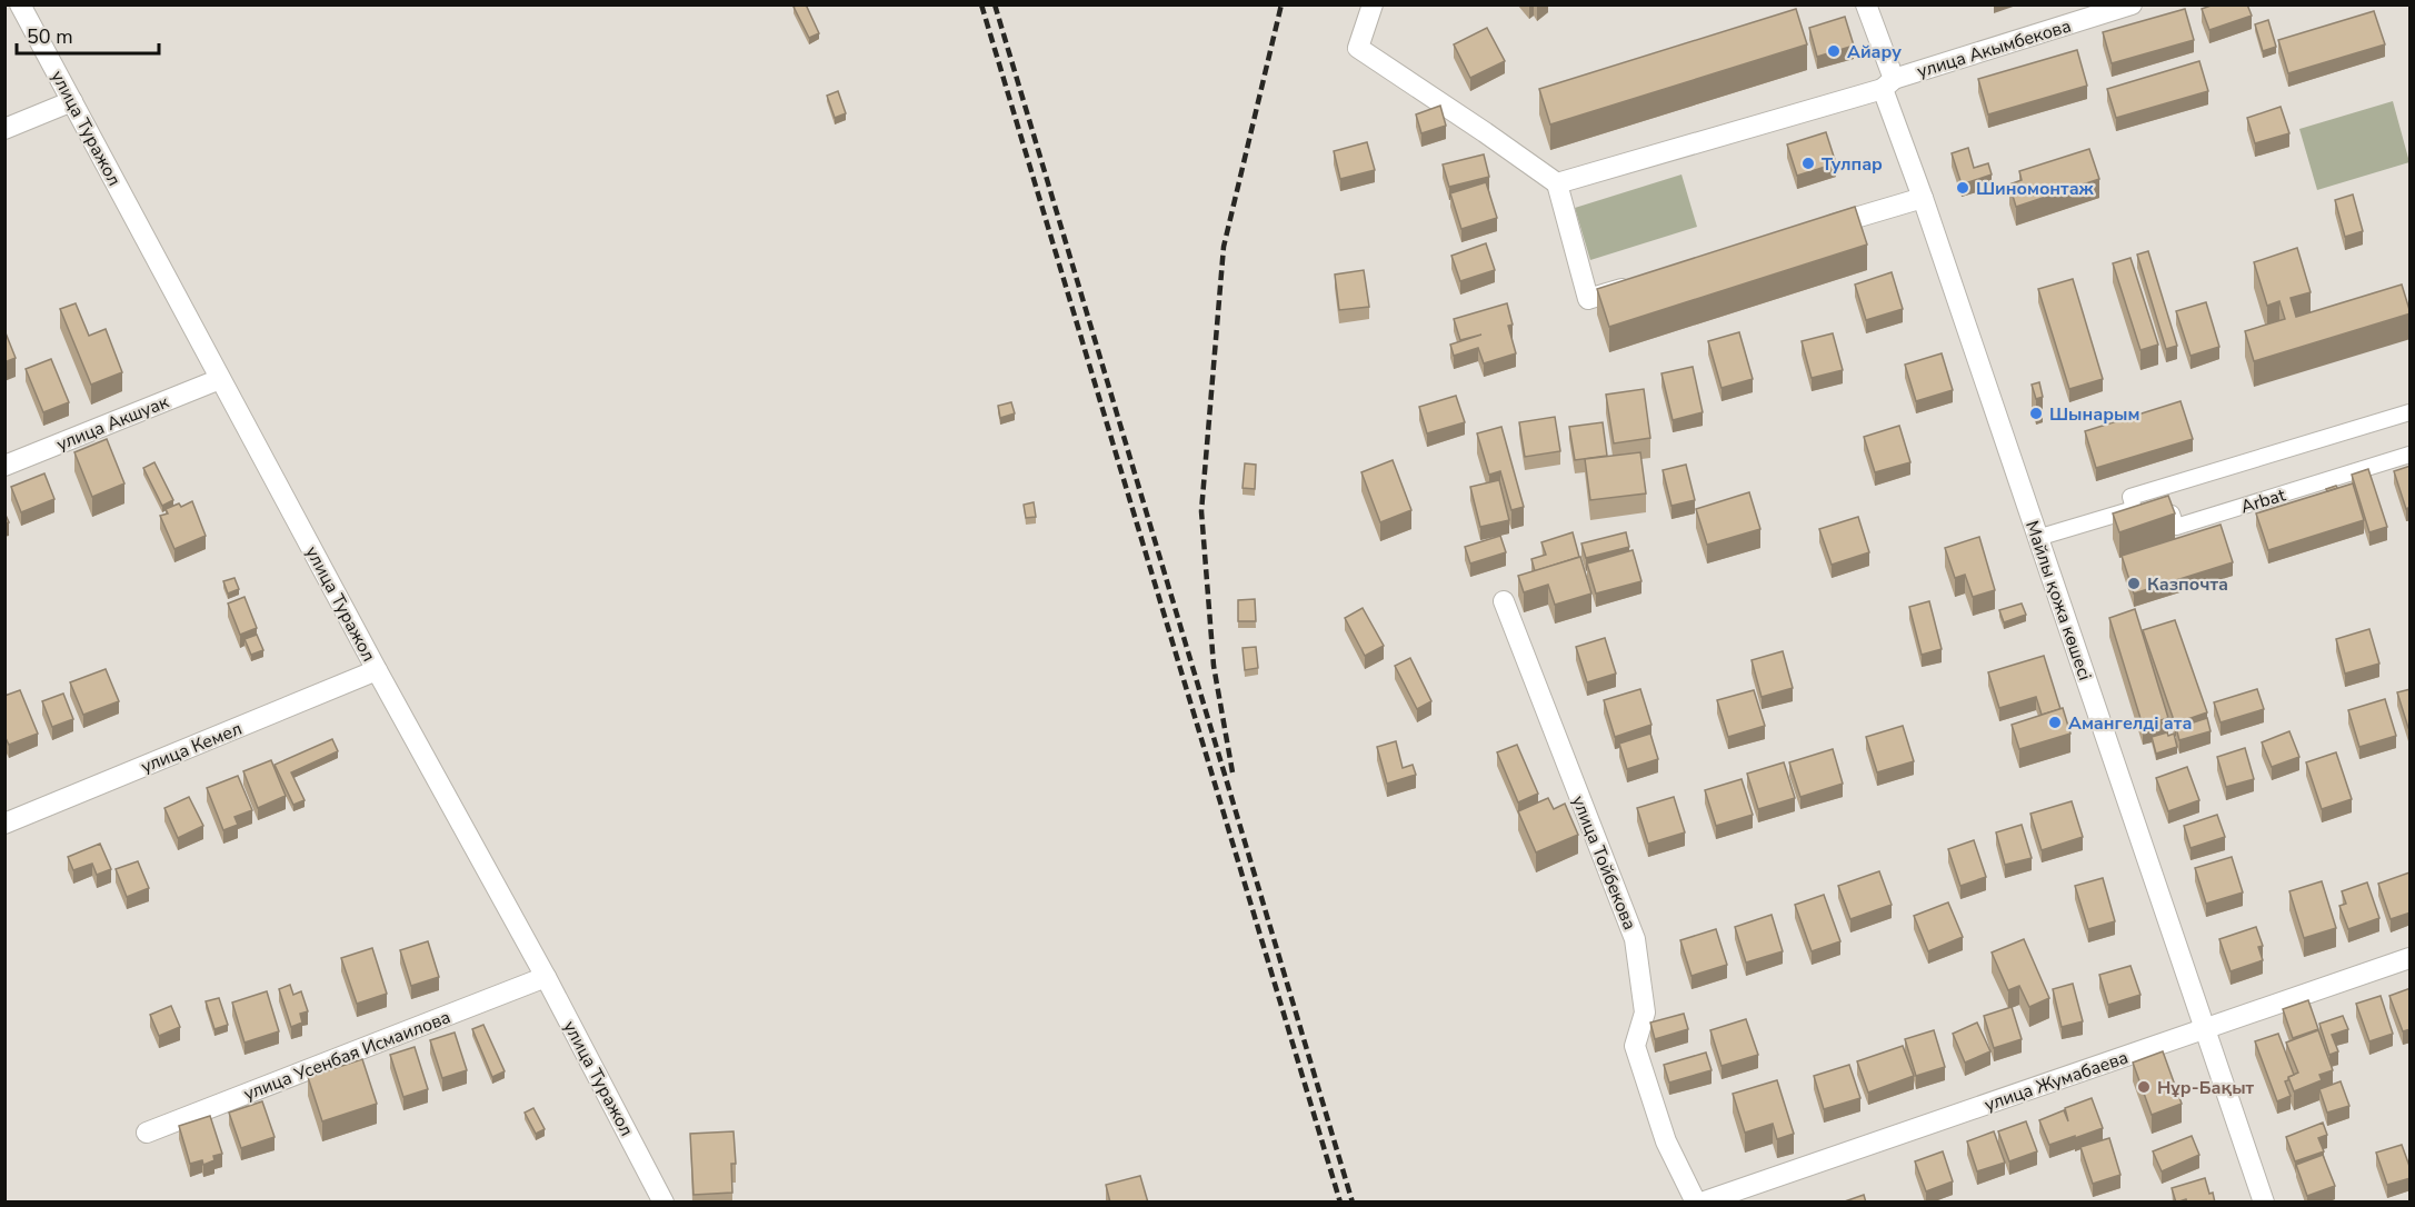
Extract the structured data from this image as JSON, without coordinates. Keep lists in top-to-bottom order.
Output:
{
  "streets": {
    "street": [
      "улица Акымбекова",
      "улица Туражол",
      "улица Акшуак",
      "Arbat",
      "Майлы қожа көшесі",
      "улица Кемел",
      "улица Тойбекова",
      "улица Усенбая Исмаилова",
      "улица Жумабаева"
    ]
  },
  "crossings": [
    ["улица Акымбекова", "Майлы қожа көшесі"],
    ["улица Туражол", "улица Акшуак"],
    ["улица Туражол", "улица Кемел"],
    ["улица Туражол", "улица Усенбая Исмаилова"],
    ["Arbat", "Майлы қожа көшесі"],
    ["Майлы қожа көшесі", "улица Жумабаева"]
  ],
  "places": [
    "Айару",
    "Тулпар",
    "Шиномонтаж",
    "Шынарым",
    "Казпочта",
    "Амангелді ата",
    "Нұр-Бақыт"
  ],
  "scale_bar": "50 m"
}
